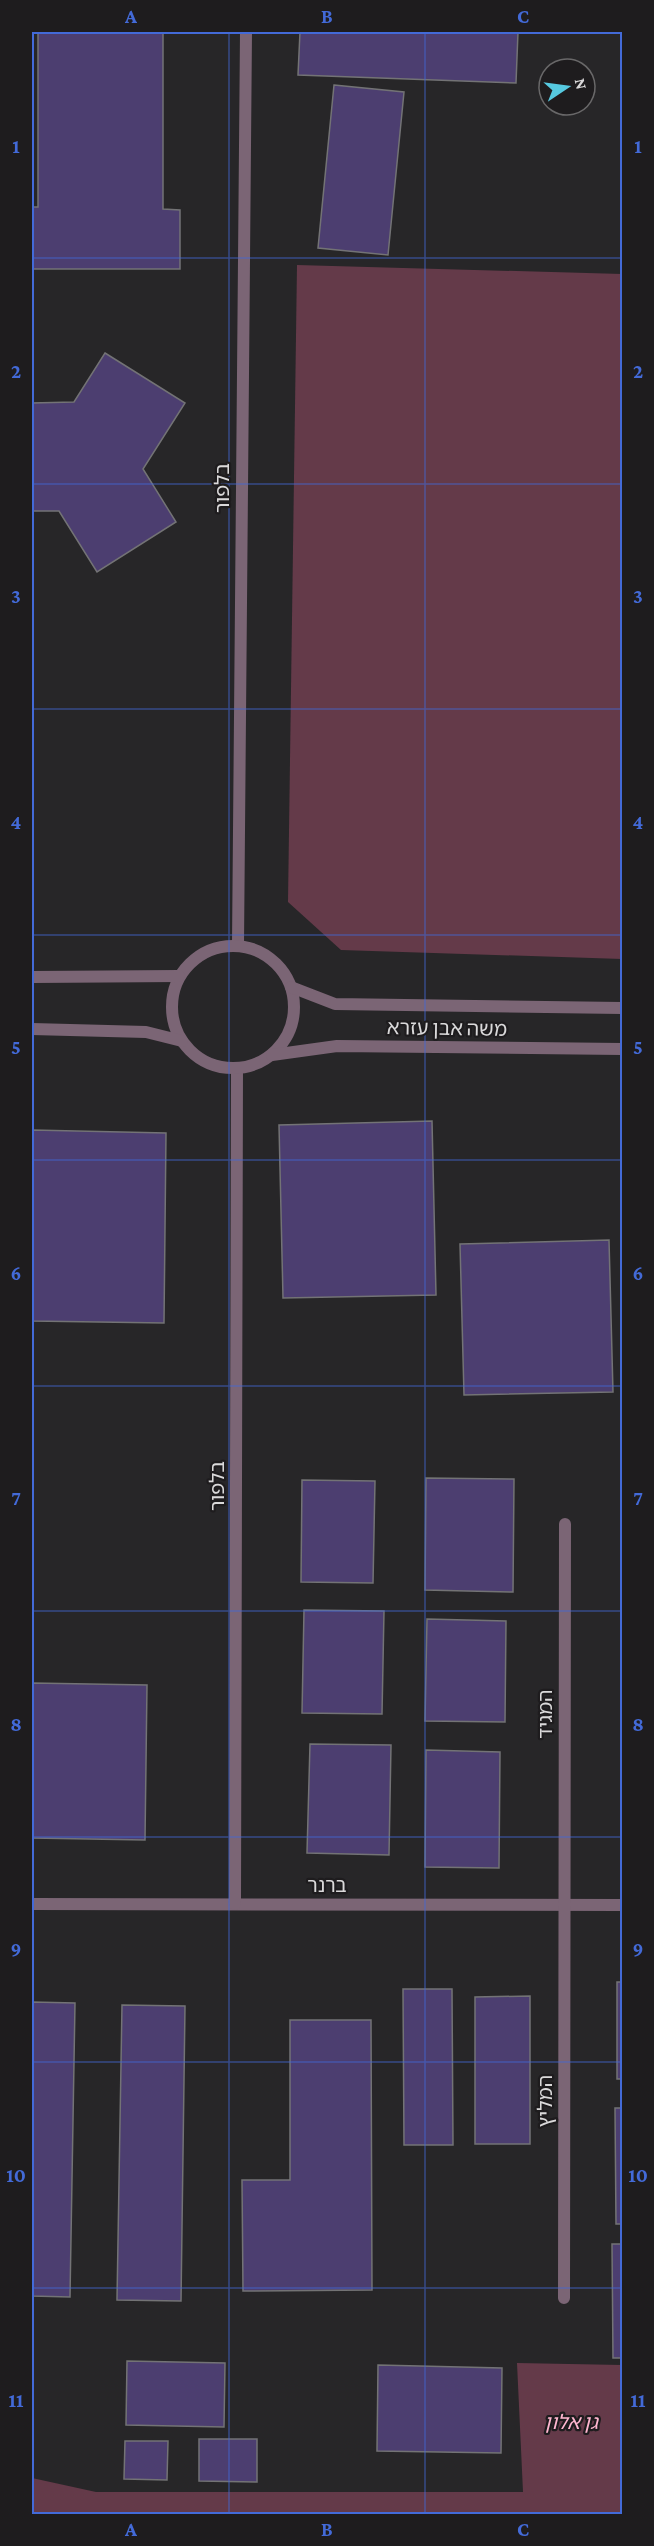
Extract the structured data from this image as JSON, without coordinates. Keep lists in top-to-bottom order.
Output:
{
  "streets": {
    "street": [
      "בלפור",
      "משה אבן עזרא",
      "המגיד",
      "ברנר",
      "המליץ"
    ]
  },
  "crossings": [
    ["בלפור", "משה אבן עזרא"],
    ["בלפור", "ברנר"],
    ["המגיד", "ברנר"],
    ["המגיד", "המליץ"],
    ["ברנר", "המליץ"]
  ],
  "parks": ["גן אלון"],
  "north": "right",
  "grid": {
    "columns": ["A", "B", "C"],
    "rows": [
      "1",
      "2",
      "3",
      "4",
      "5",
      "6",
      "7",
      "8",
      "9",
      "10",
      "11"
    ]
  }
}
